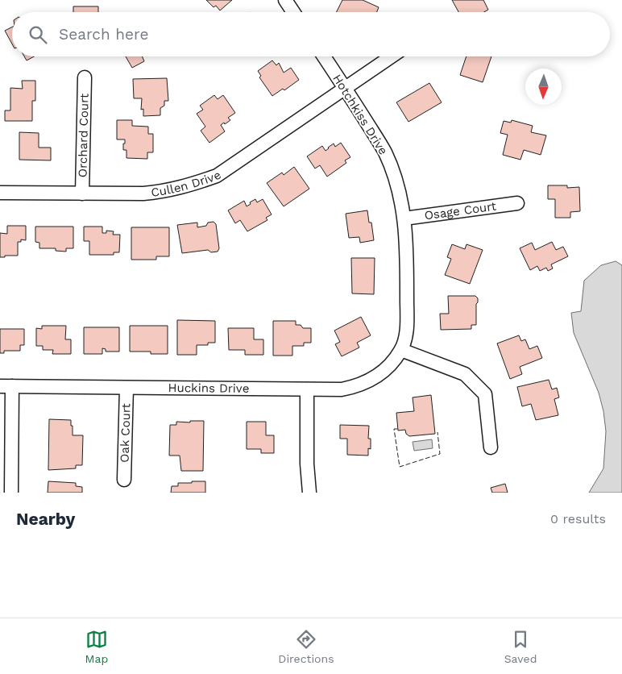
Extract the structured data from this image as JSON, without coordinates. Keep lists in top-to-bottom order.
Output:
{
  "streets": {
    "street": [
      "Hotchkiss Drive",
      "Orchard Court",
      "Cullen Drive",
      "Osage Court",
      "Huckins Drive",
      "Oak Court"
    ]
  },
  "crossings": [
    ["Hotchkiss Drive", "Cullen Drive"],
    ["Hotchkiss Drive", "Osage Court"],
    ["Hotchkiss Drive", "Huckins Drive"],
    ["Orchard Court", "Cullen Drive"],
    ["Huckins Drive", "Oak Court"]
  ],
  "north": "bottom",
  "page": {
    "search": "Search here",
    "heading": ["Nearby", "0 results"],
    "nav": ["Map", "Directions", "Saved"]
  }
}
